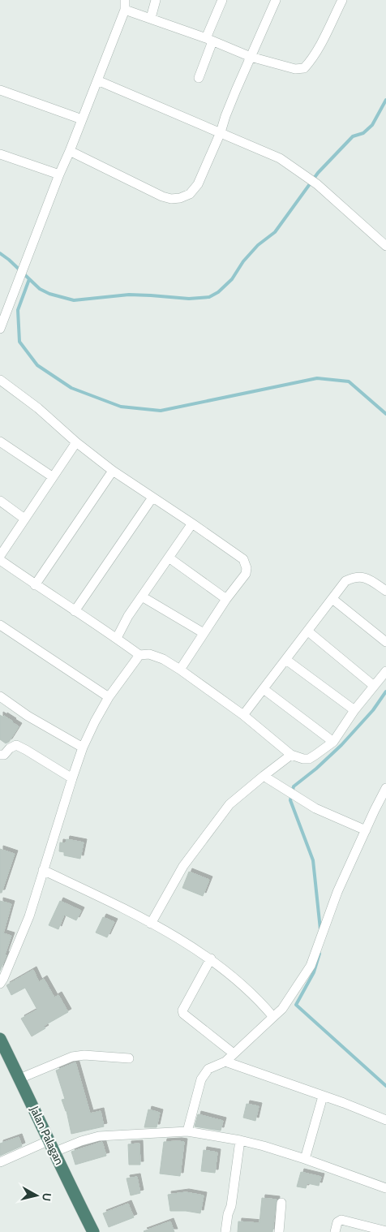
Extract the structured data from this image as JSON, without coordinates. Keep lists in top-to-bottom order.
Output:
{
  "streets": {
    "highway": ["Jalan Palagan"]
  },
  "north": "right"
}
